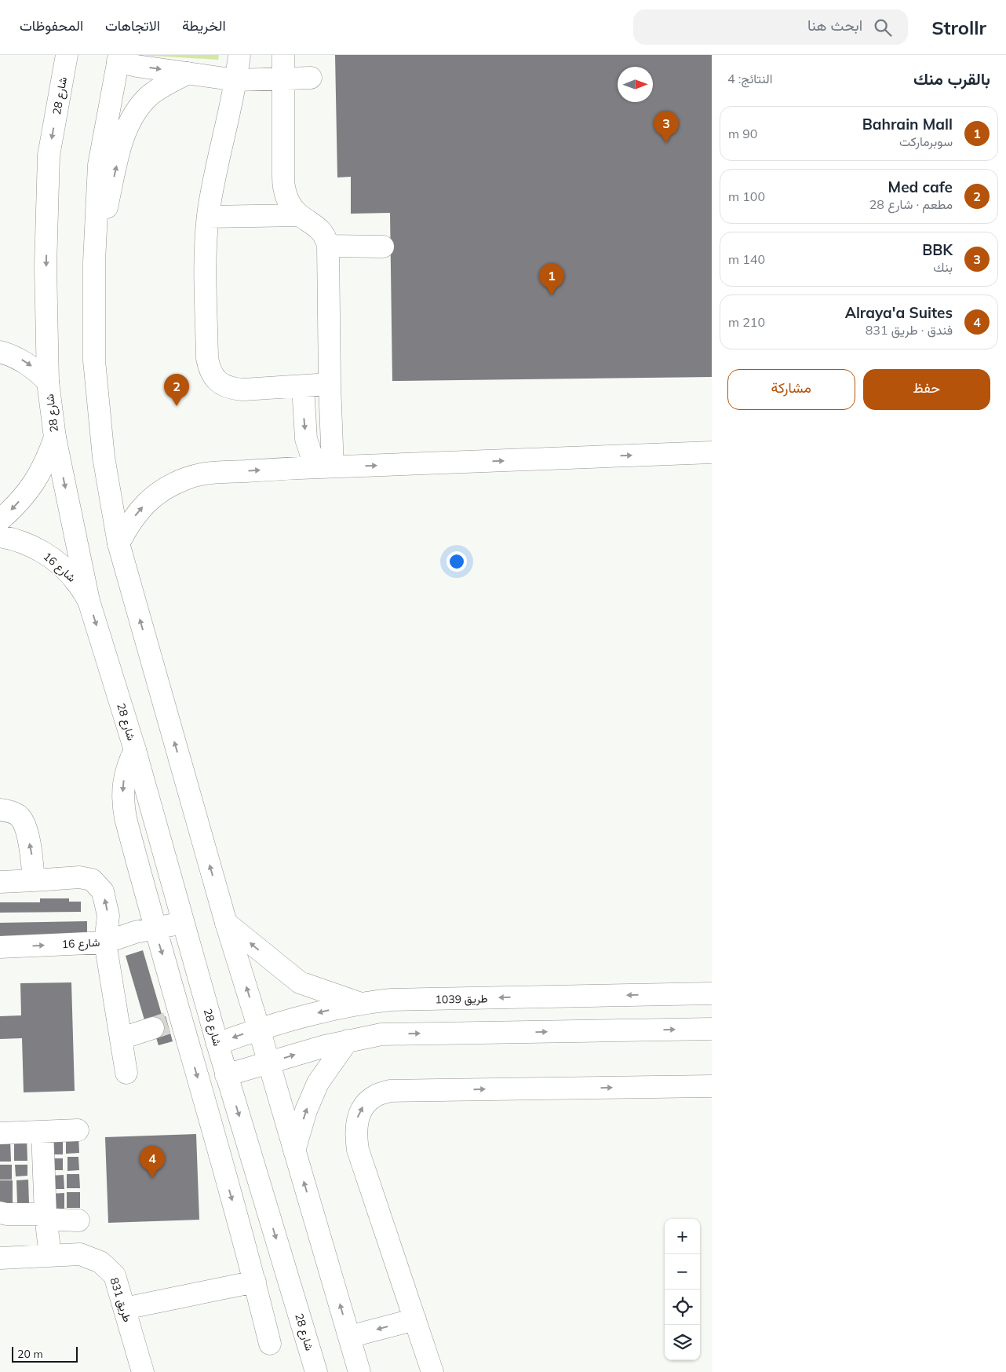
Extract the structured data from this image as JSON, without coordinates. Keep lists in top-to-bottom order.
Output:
{
  "streets": {
    "main road": [
      "شارع 28",
      "شارع 16",
      "طريق 1039",
      "طريق 831"
    ]
  },
  "crossings": [
    ["شارع 28", "شارع 16"],
    ["شارع 28", "طريق 1039"]
  ],
  "scale_bar": "20 m",
  "north": "right",
  "page": {
    "header": "Strollr",
    "search": "ابحث هنا",
    "nav": ["الخريطة", "الاتجاهات", "المحفوظات"],
    "heading": ["بالقرب منك", "النتائج: 4"],
    "list": [
      {
        "mark": "1",
        "name": "Bahrain Mall",
        "note": "سوبرماركت",
        "value": "90 m"
      },
      {
        "mark": "2",
        "name": "Med cafe",
        "note": "مطعم · شارع 28",
        "value": "100 m"
      },
      {
        "mark": "3",
        "name": "BBK",
        "note": "بنك",
        "value": "140 m"
      },
      {
        "mark": "4",
        "name": "Alraya'a Suites",
        "note": "فندق · طريق 831",
        "value": "210 m"
      }
    ],
    "pins": [
      "3",
      "1",
      "2",
      "4"
    ],
    "buttons": ["حفظ", "مشاركة"],
    "map_buttons": ["+", "−"],
    "scale": "20 m"
  }
}
